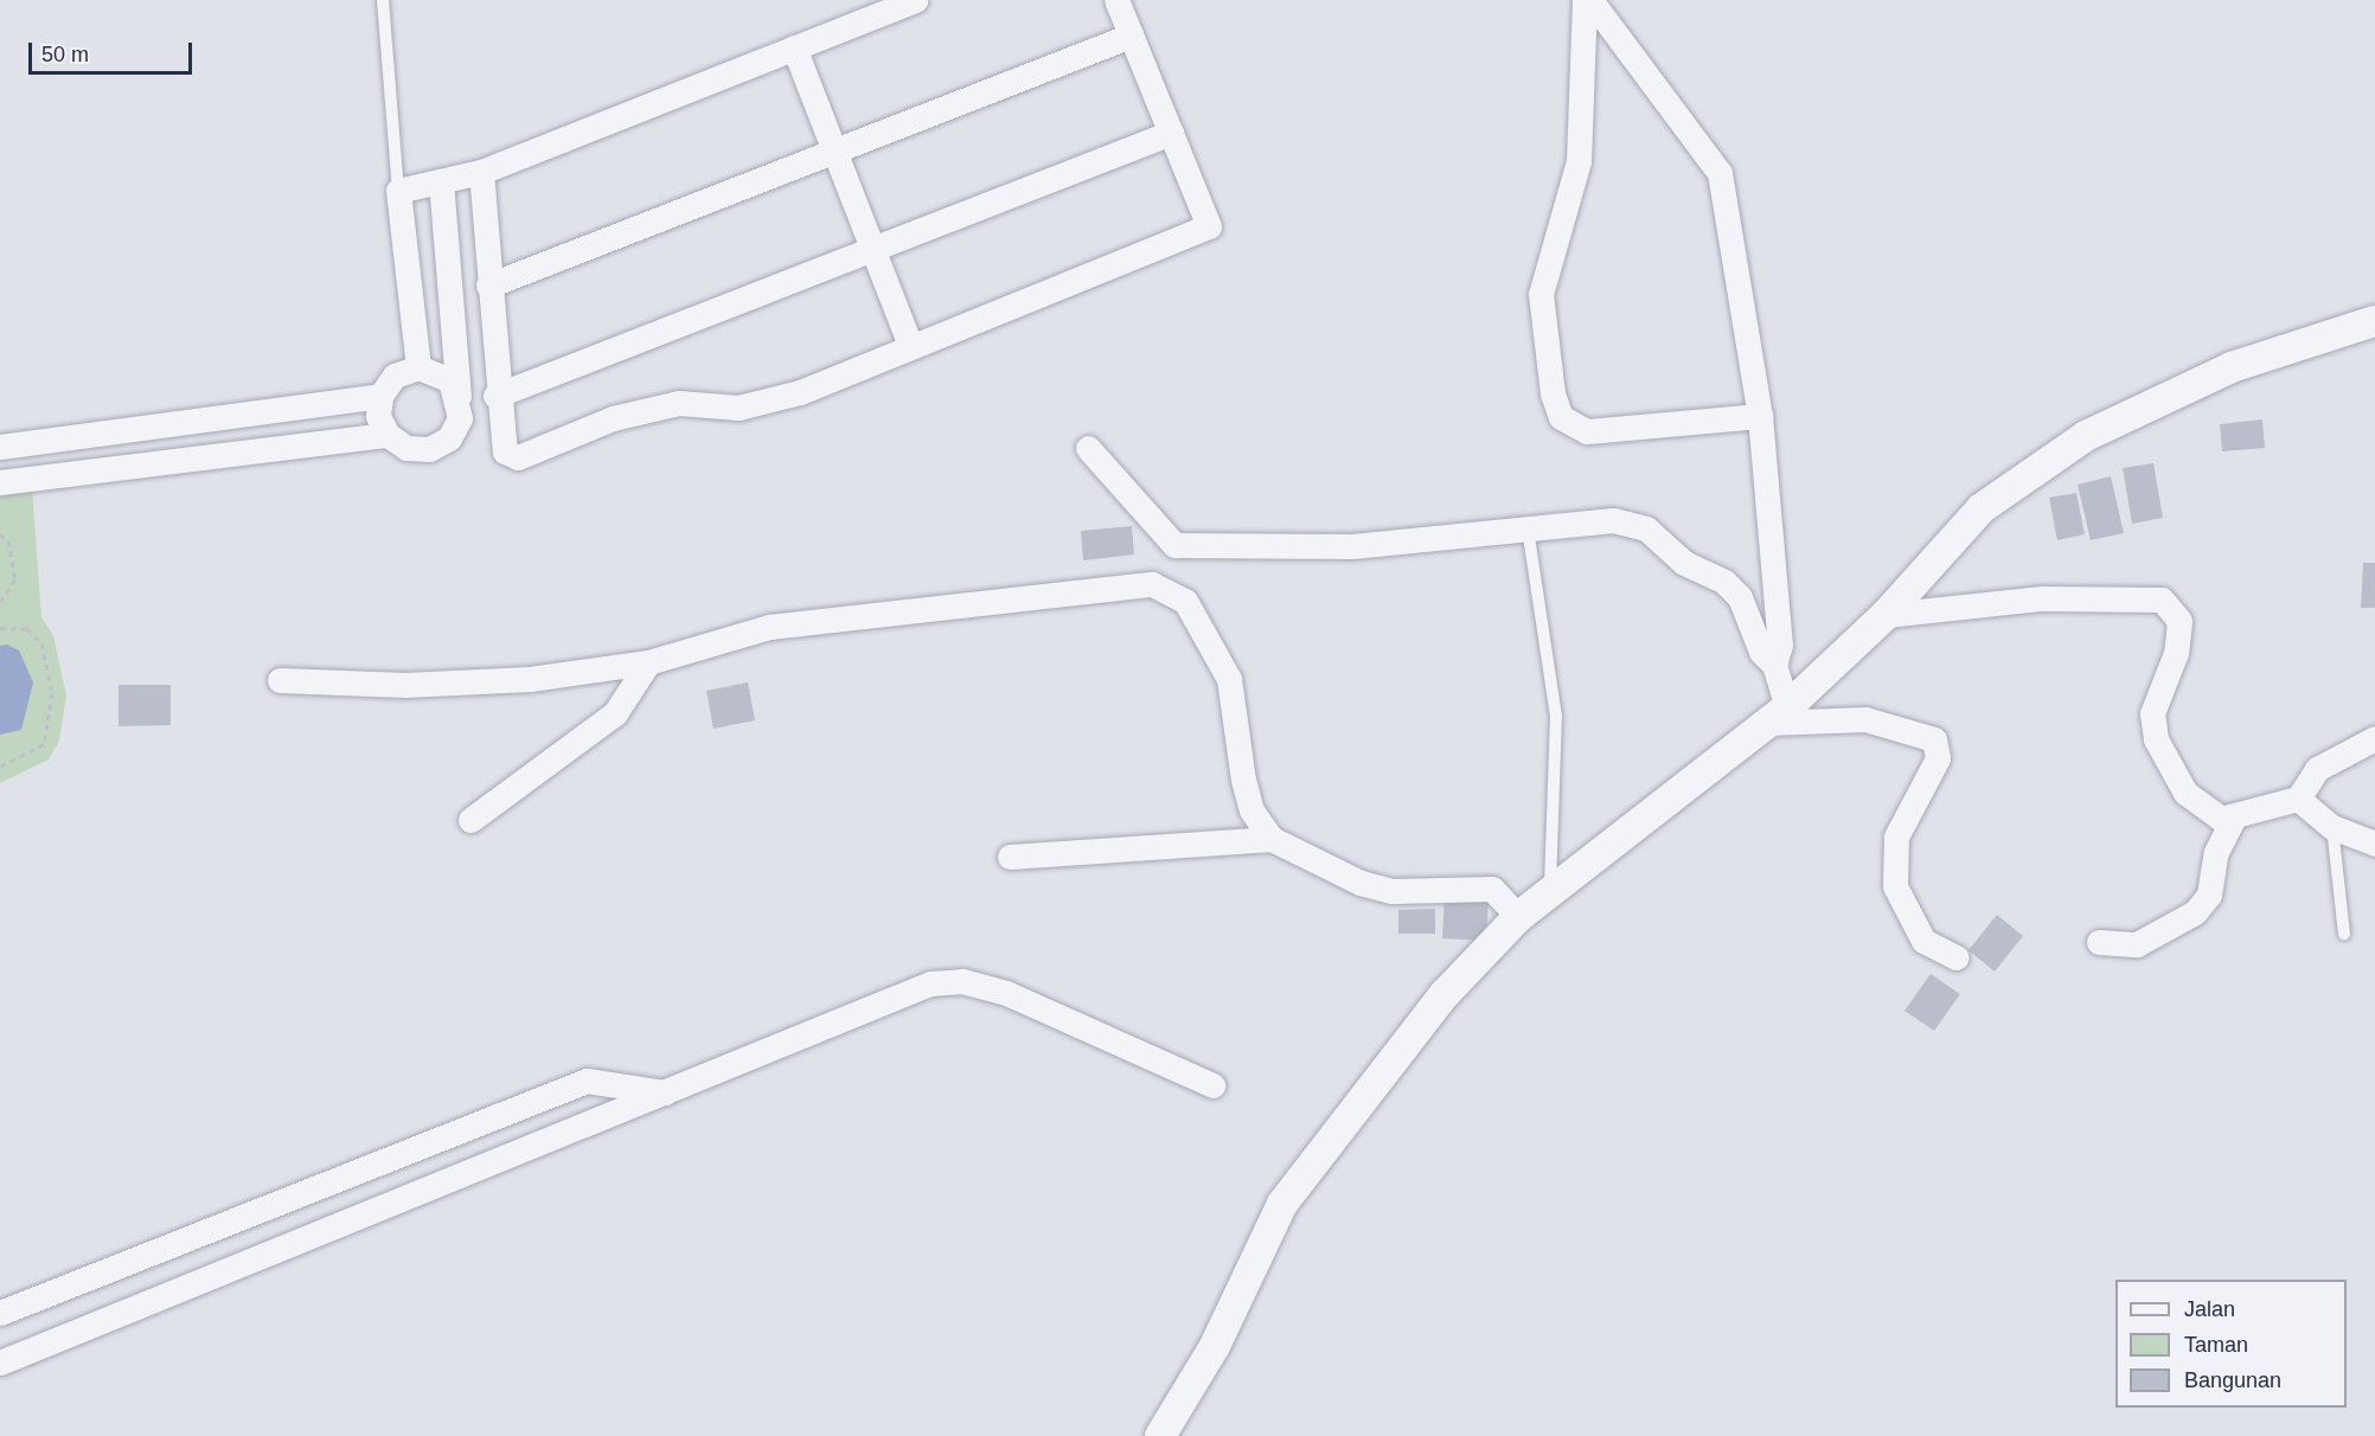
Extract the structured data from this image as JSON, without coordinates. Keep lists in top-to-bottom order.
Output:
{
  "legend": ["Jalan", "Taman", "Bangunan"],
  "scale_bar": "50 m"
}
